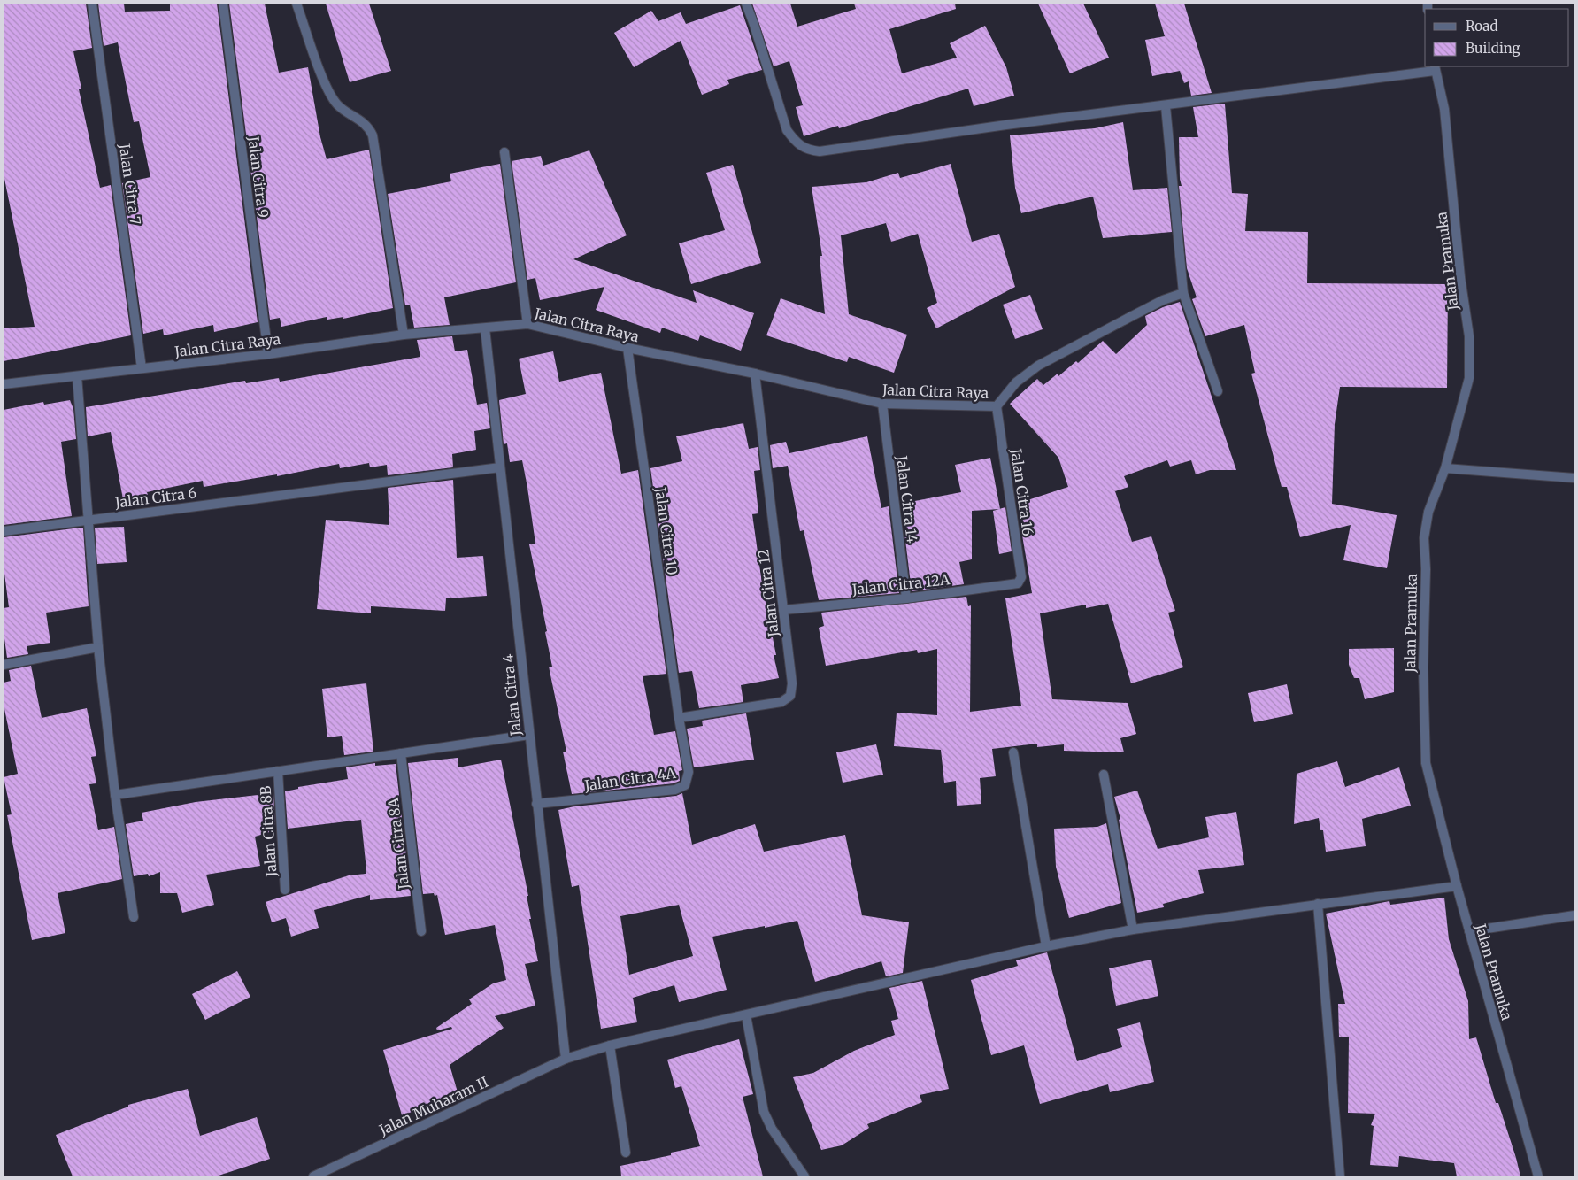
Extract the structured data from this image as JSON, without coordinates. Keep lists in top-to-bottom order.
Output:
{
  "streets": {
    "street": [
      "Jalan Citra 9",
      "Jalan Citra 7",
      "Jalan Pramuka",
      "Jalan Citra Raya",
      "Jalan Citra 16",
      "Jalan Citra 6",
      "Jalan Citra 14",
      "Jalan Citra 10",
      "Jalan Citra 12A",
      "Jalan Citra 12",
      "Jalan Citra 4",
      "Jalan Citra 4A",
      "Jalan Citra 8B",
      "Jalan Citra 8A",
      "Jalan Muharam II"
    ]
  },
  "crossings": [
    ["Jalan Citra 9", "Jalan Citra Raya"],
    ["Jalan Citra 7", "Jalan Citra Raya"],
    ["Jalan Pramuka", "Jalan Muharam II"],
    ["Jalan Citra Raya", "Jalan Citra 16"],
    ["Jalan Citra Raya", "Jalan Citra 14"],
    ["Jalan Citra Raya", "Jalan Citra 10"],
    ["Jalan Citra Raya", "Jalan Citra 12"],
    ["Jalan Citra Raya", "Jalan Citra 4"],
    ["Jalan Citra 16", "Jalan Citra 12A"],
    ["Jalan Citra 6", "Jalan Citra 4"],
    ["Jalan Citra 14", "Jalan Citra 12A"],
    ["Jalan Citra 10", "Jalan Citra 12"],
    ["Jalan Citra 10", "Jalan Citra 4A"],
    ["Jalan Citra 12A", "Jalan Citra 12"],
    ["Jalan Citra 12", "Jalan Citra 4A"],
    ["Jalan Citra 4", "Jalan Citra 4A"],
    ["Jalan Citra 4", "Jalan Muharam II"]
  ],
  "legend": ["Road", "Building"]
}
